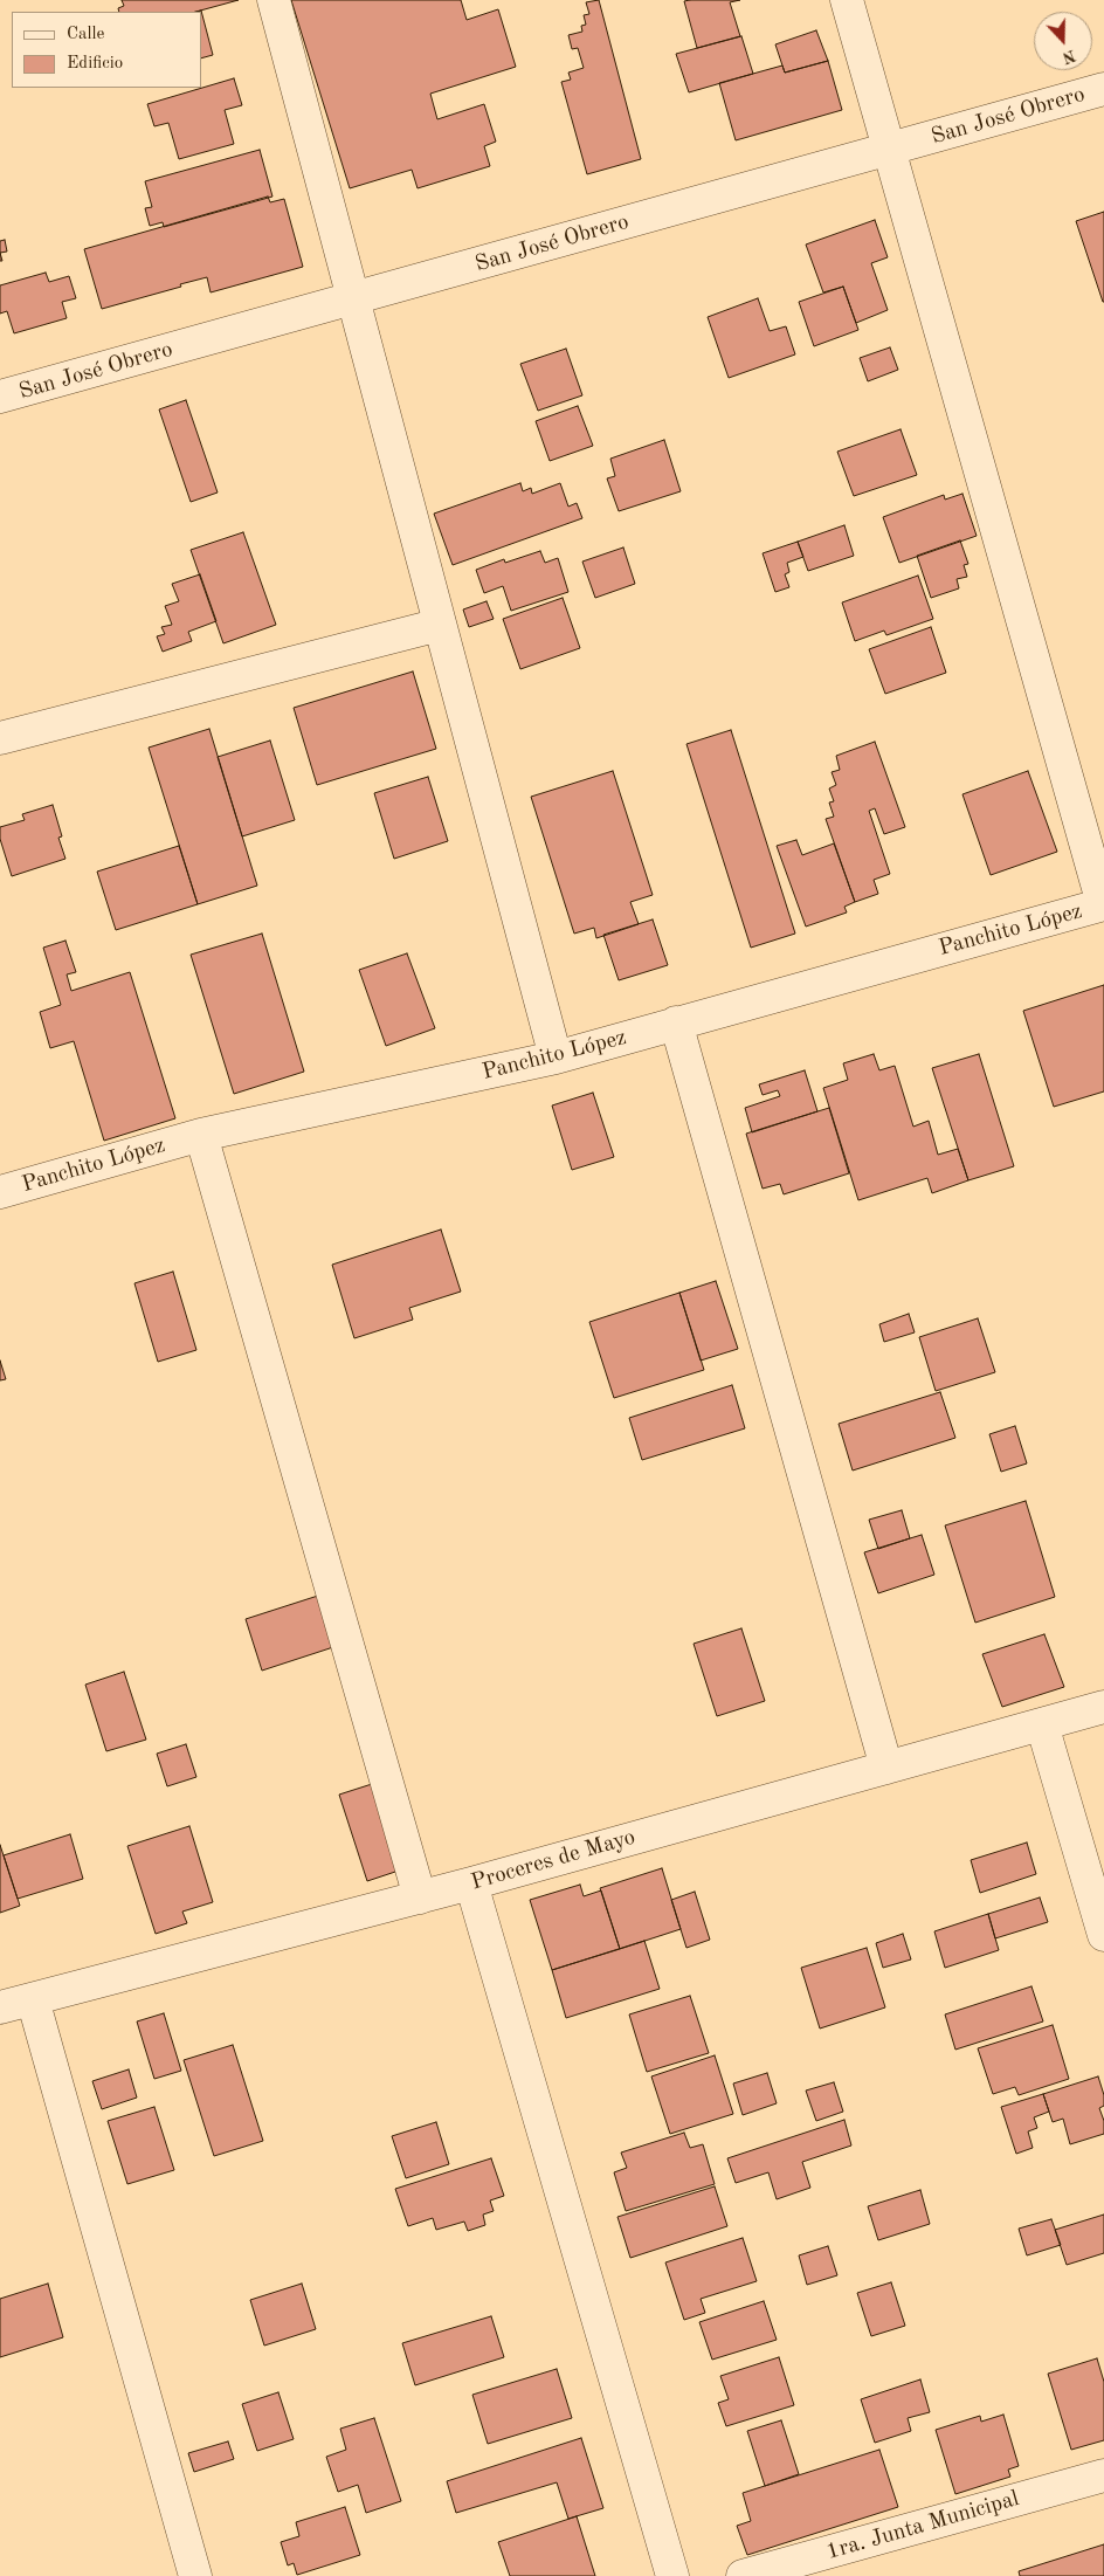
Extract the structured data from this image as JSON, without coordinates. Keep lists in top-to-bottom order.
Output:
{
  "streets": {
    "street": [
      "San José Obrero",
      "Panchito López",
      "Proceres de Mayo",
      "1ra. Junta Municipal"
    ]
  },
  "legend": ["Calle", "Edificio"],
  "north": "bottom"
}
